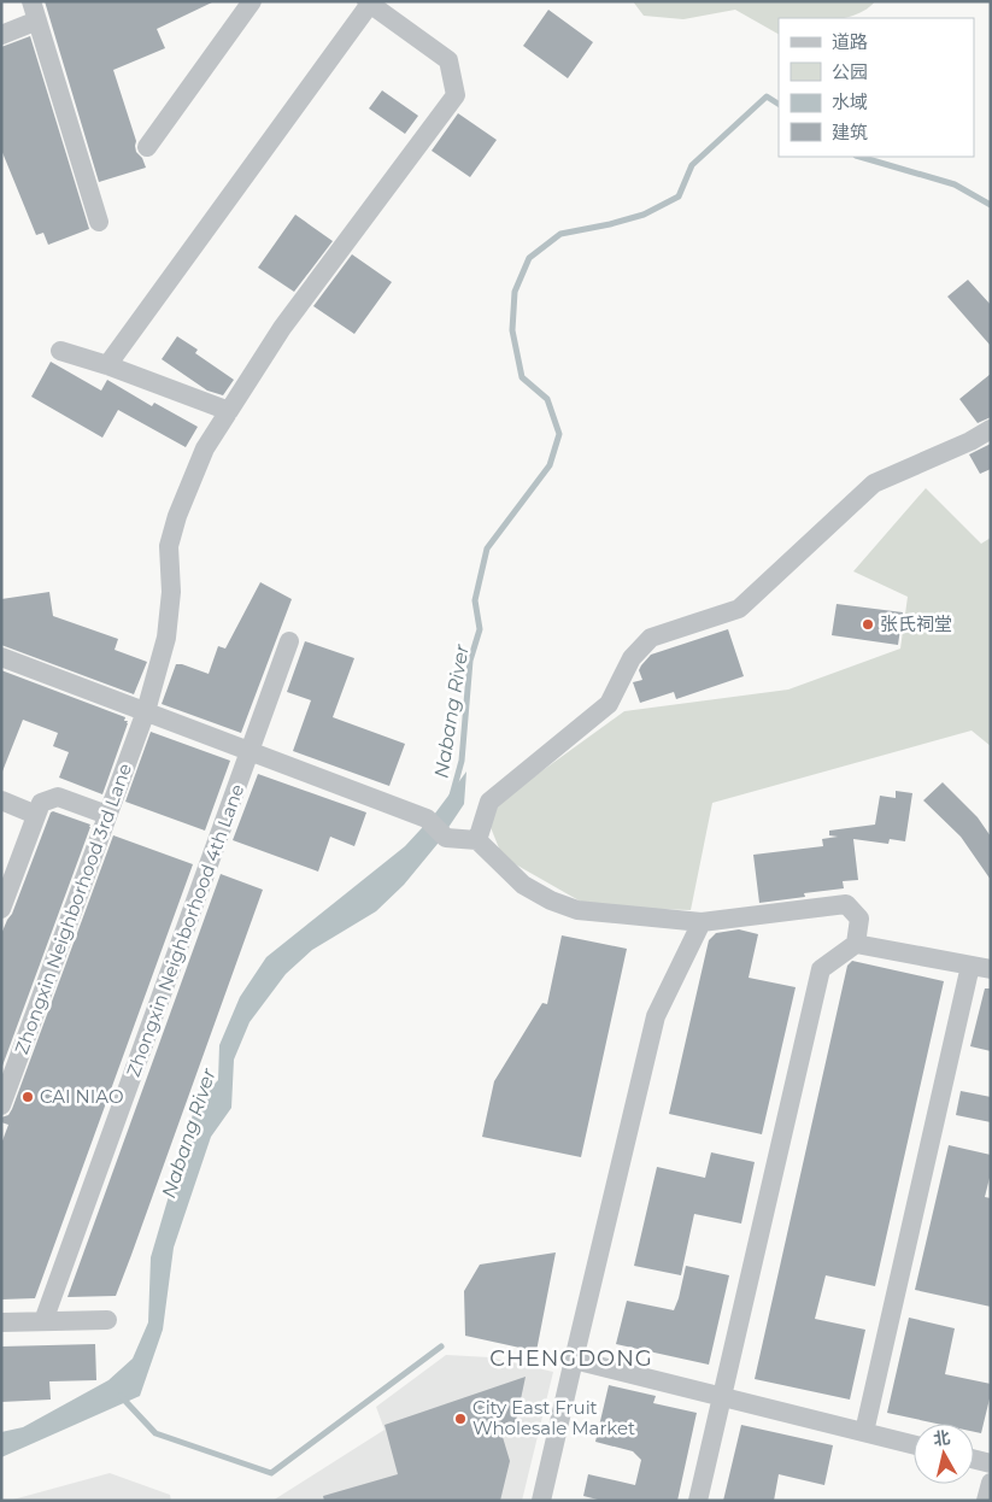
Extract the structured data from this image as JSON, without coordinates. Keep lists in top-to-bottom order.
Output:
{
  "streets": {
    "street": ["Zhongxin Neighborhood 3rd Lane", "Zhongxin Neighborhood 4th Lane"]
  },
  "districts": ["CHENGDONG"],
  "water": ["Nabang River"],
  "places": ["张氏祠堂", "CAI NIAO", "City East Fruit Wholesale Market"],
  "legend": [
    "道路",
    "公园",
    "水域",
    "建筑"
  ],
  "north": "top"
}
